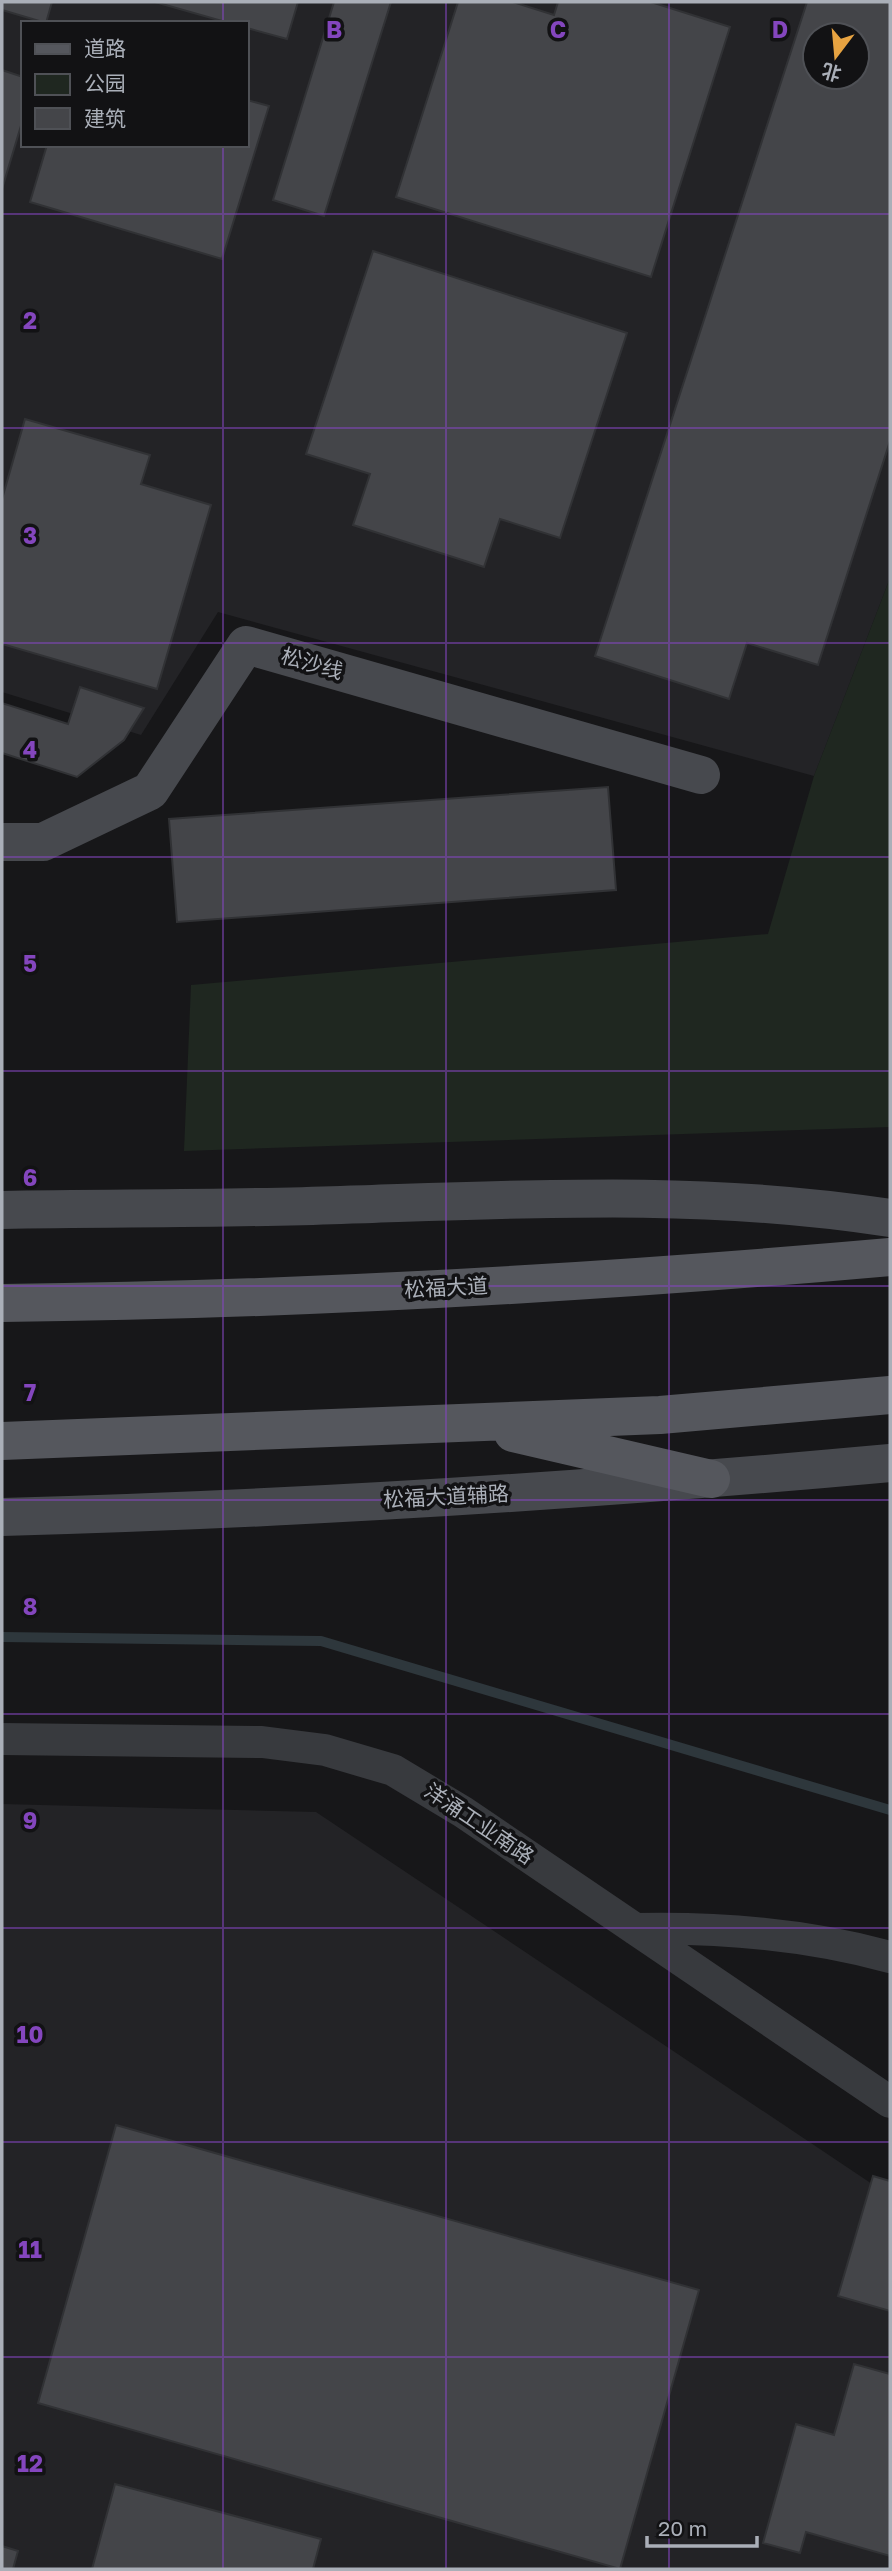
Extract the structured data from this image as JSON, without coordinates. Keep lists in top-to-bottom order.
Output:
{
  "streets": {
    "main road": ["松沙线", "松福大道", "松福大道辅路"],
    "street": ["洋涌工业南路"]
  },
  "legend": ["道路", "公园", "建筑"],
  "scale_bar": "20 m",
  "north": "bottom",
  "grid": {
    "columns": ["B", "C", "D"],
    "rows": [
      "2",
      "3",
      "4",
      "5",
      "6",
      "7",
      "8",
      "9",
      "10",
      "11",
      "12"
    ]
  }
}
